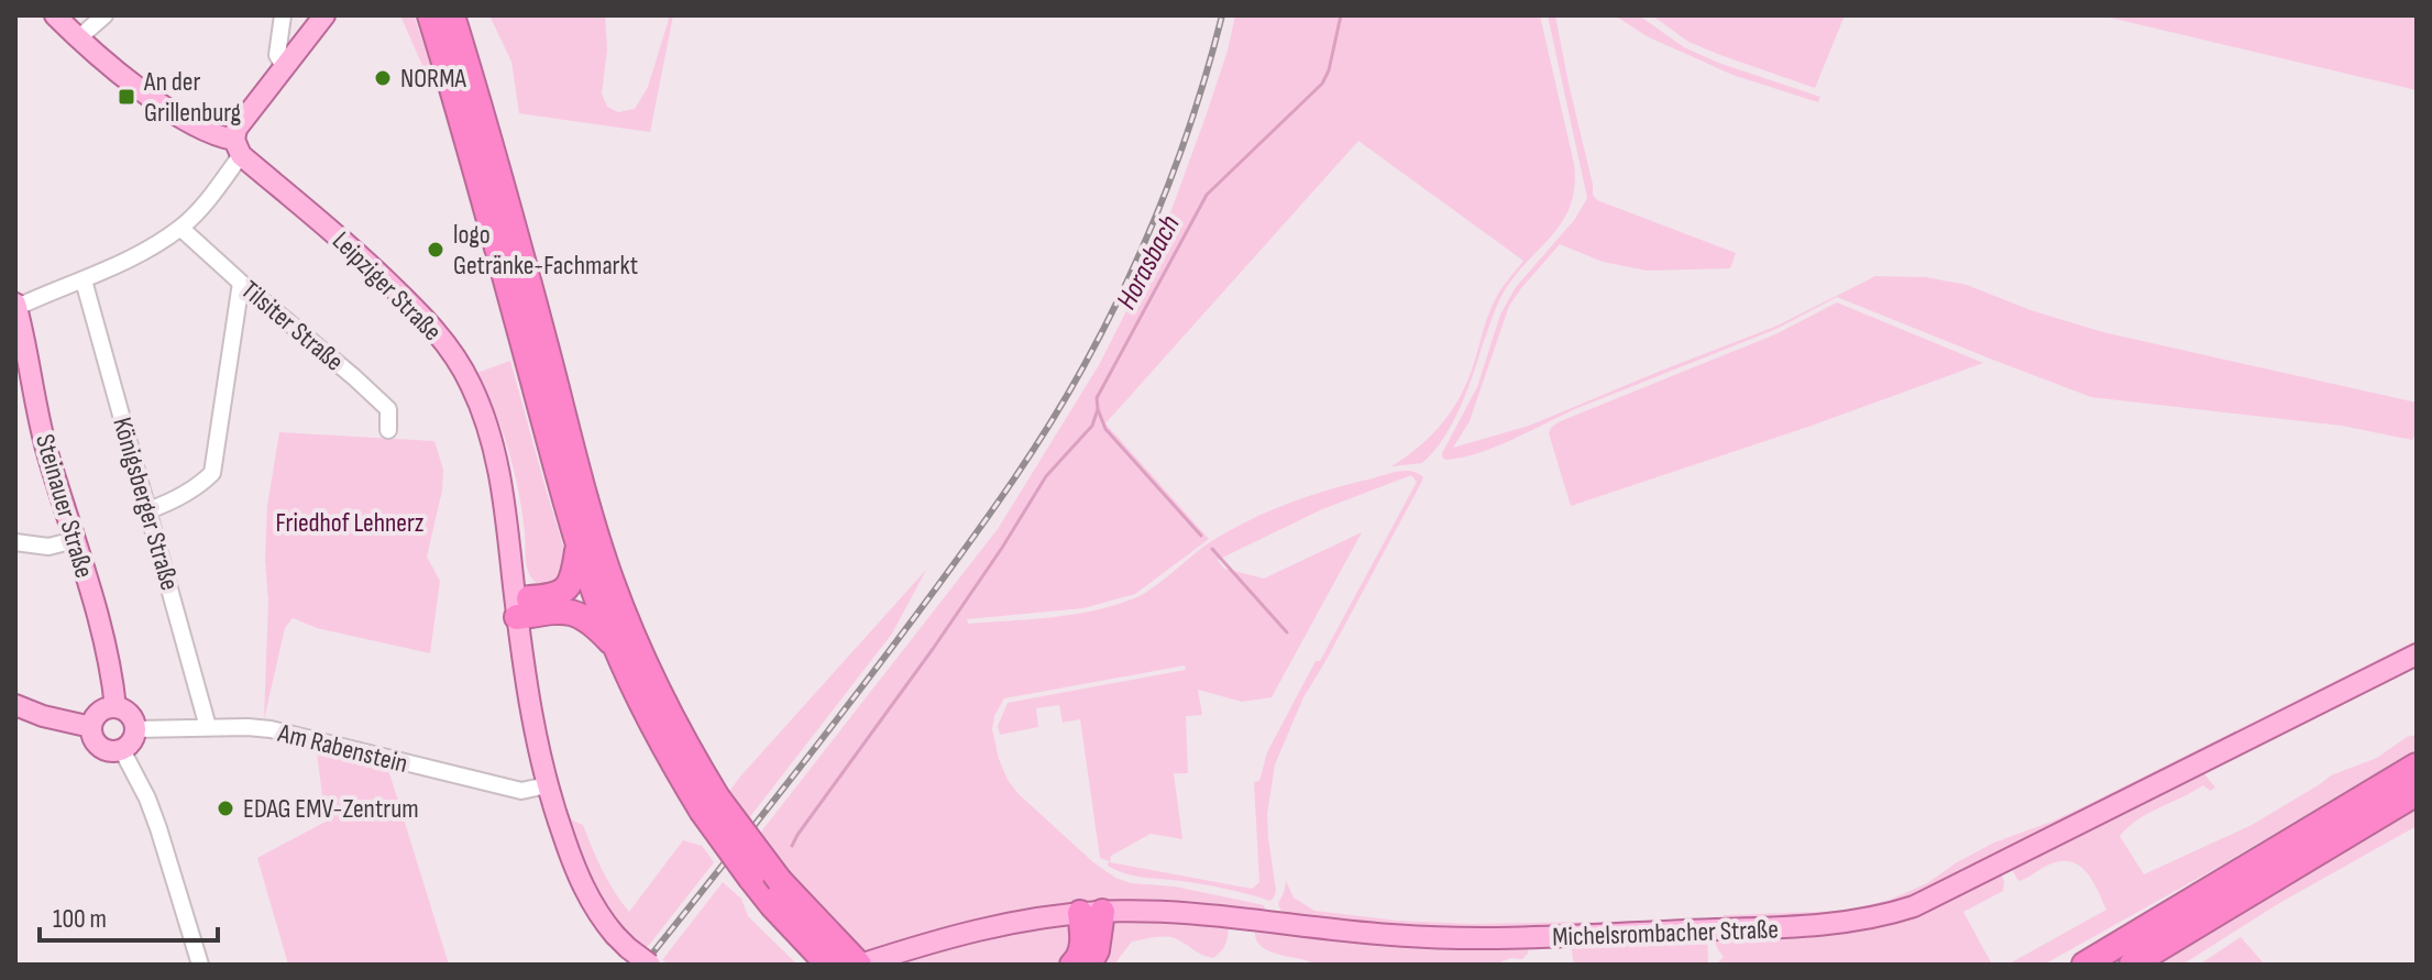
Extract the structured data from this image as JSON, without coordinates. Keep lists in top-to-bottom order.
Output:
{
  "streets": {
    "main road": ["Leipziger Straße", "Steinauer Straße", "Michelsrombacher Straße"],
    "street": ["Tilsiter Straße", "Königsberger Straße", "Am Rabenstein"]
  },
  "crossings": [
    ["Leipziger Straße", "Am Rabenstein"],
    ["Königsberger Straße", "Am Rabenstein"],
    ["Steinauer Straße", "Am Rabenstein"]
  ],
  "water": ["Horasbach"],
  "parks": ["Friedhof Lehnerz"],
  "places": {
    "other": ["NORMA", "logo Getränke-Fachmarkt", "EDAG EMV-Zentrum"],
    "transit": ["An der Grillenburg"]
  },
  "scale_bar": "100 m"
}
